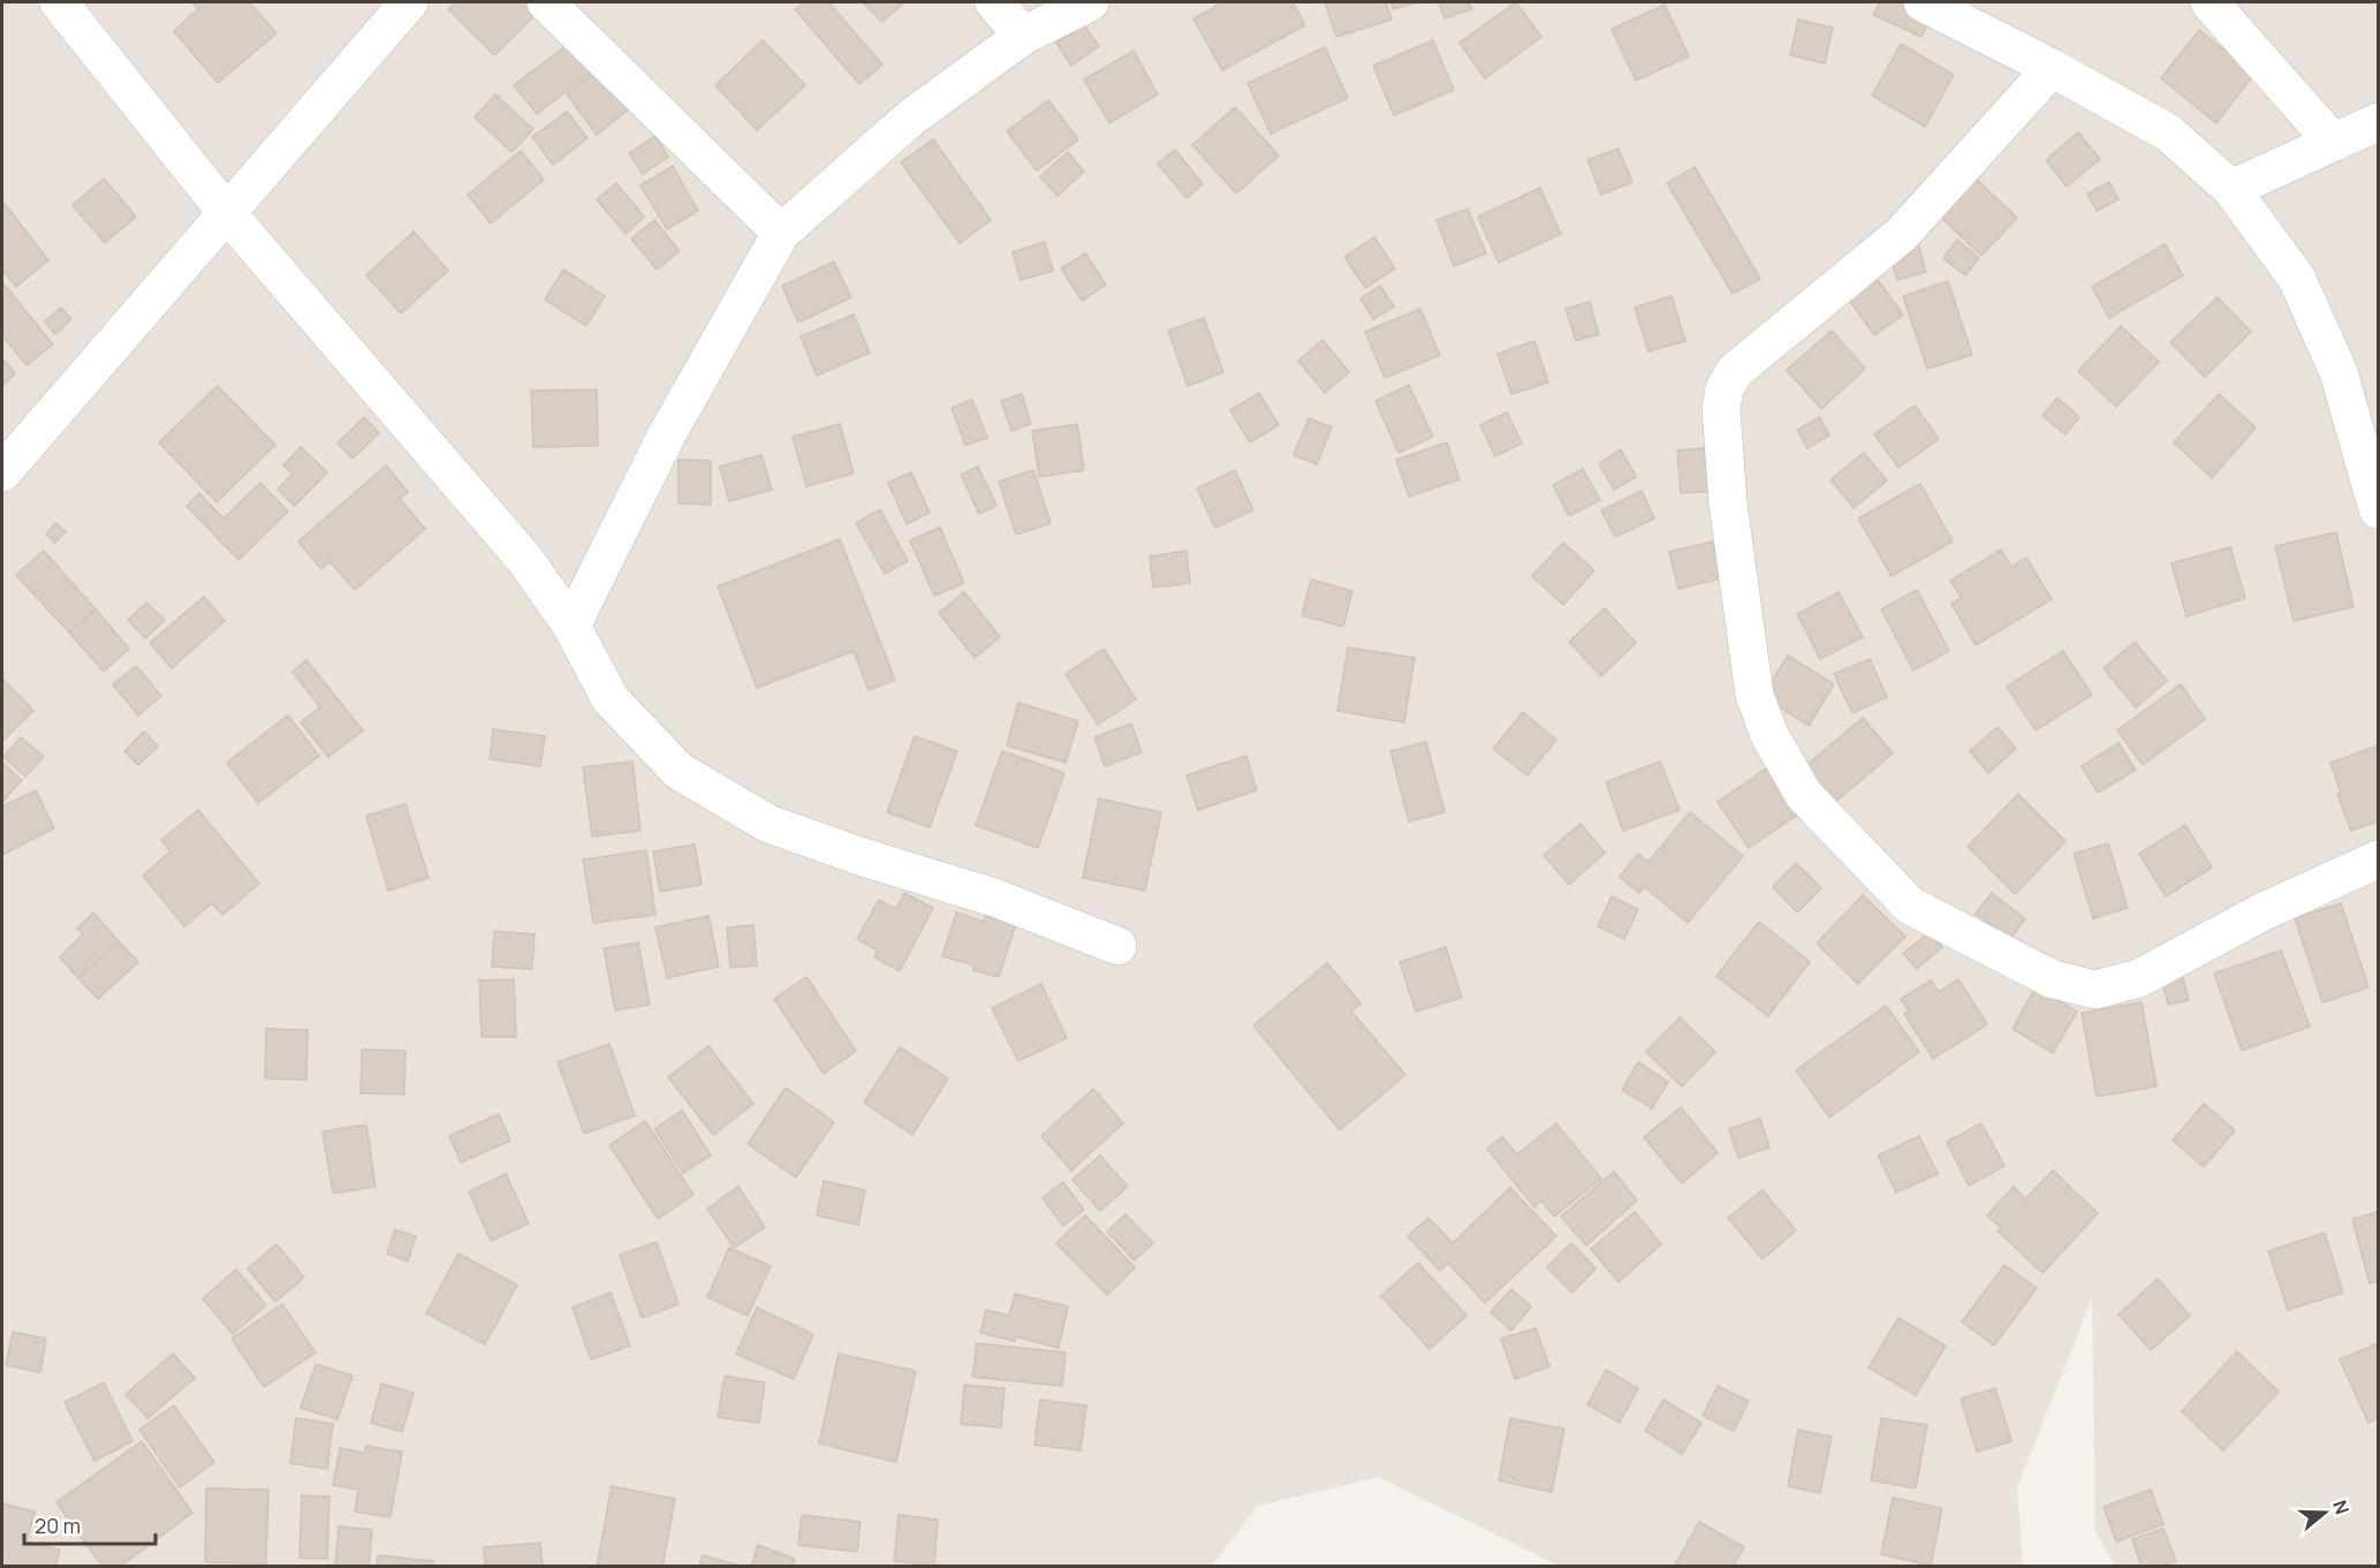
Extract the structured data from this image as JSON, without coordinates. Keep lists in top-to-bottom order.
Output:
{
  "scale_bar": "20 m",
  "north": "right"
}
